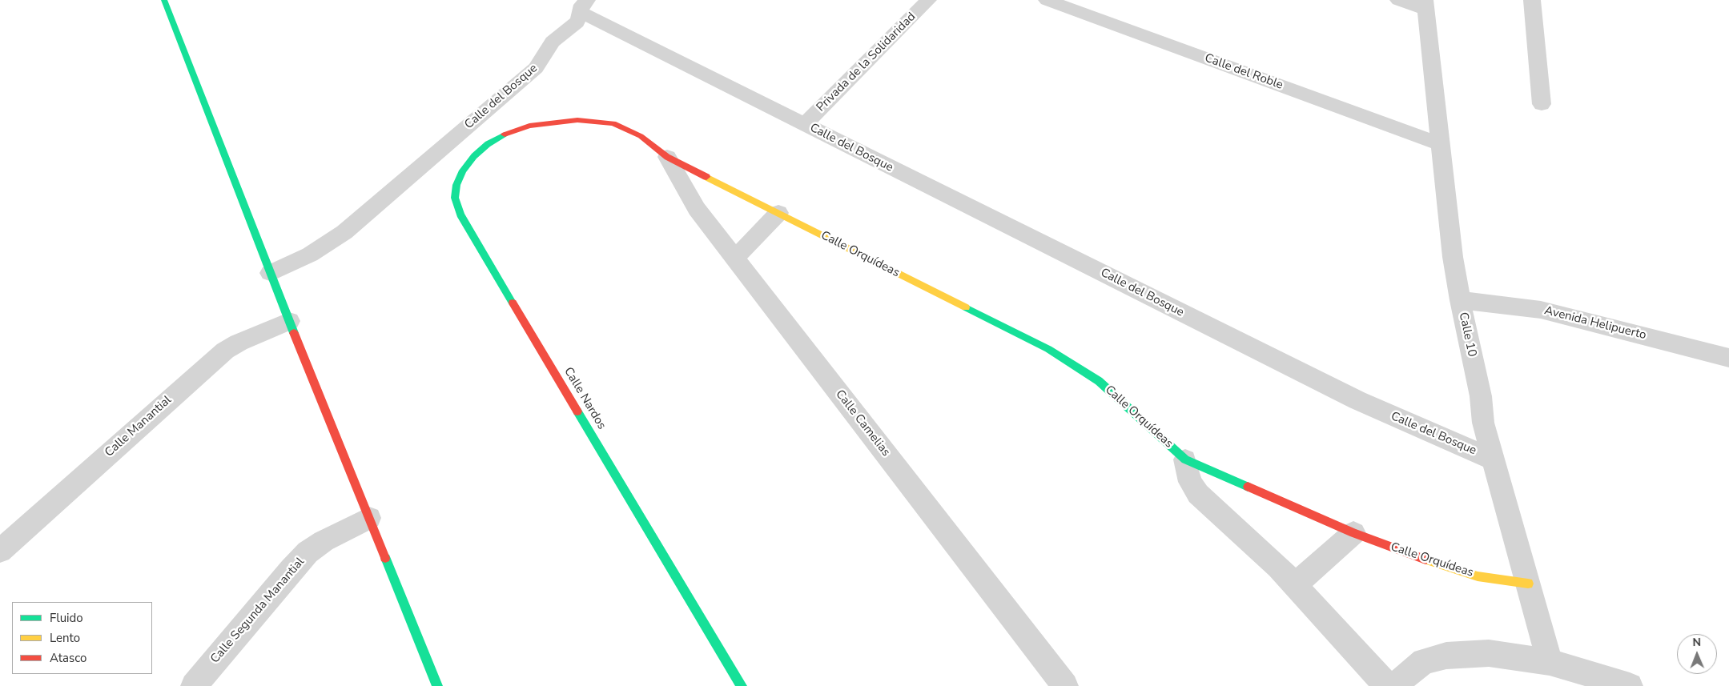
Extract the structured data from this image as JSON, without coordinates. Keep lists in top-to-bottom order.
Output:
{
  "streets": {
    "street": [
      "Privada de la Solidaridad",
      "Calle del Roble",
      "Calle del Bosque",
      "Calle Orquídeas",
      "Avenida Helipuerto",
      "Calle 10",
      "Calle Nardos",
      "Calle Camelias",
      "Calle Manantial",
      "Calle Segunda Manantial"
    ]
  },
  "crossings": [
    ["Privada de la Solidaridad", "Calle del Bosque"],
    ["Calle del Roble", "Calle 10"],
    ["Calle del Bosque", "Calle 10"],
    ["Calle Orquídeas", "Calle 10"],
    ["Calle Orquídeas", "Calle Nardos"],
    ["Calle Orquídeas", "Calle Camelias"],
    ["Avenida Helipuerto", "Calle 10"]
  ],
  "legend": ["Fluido", "Lento", "Atasco"],
  "north": "top"
}
